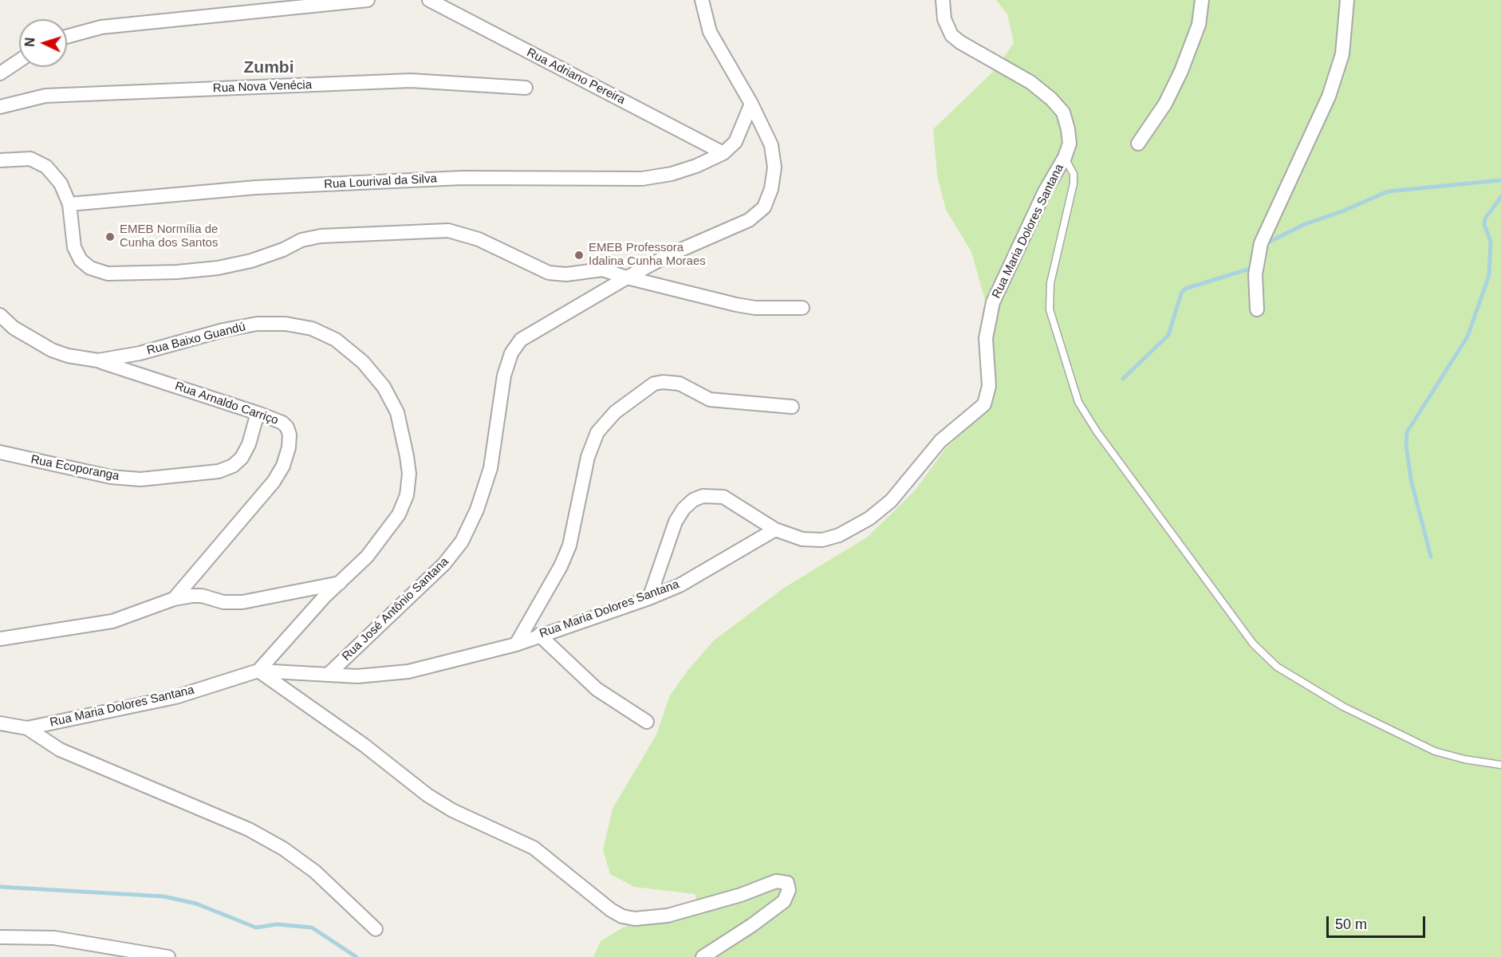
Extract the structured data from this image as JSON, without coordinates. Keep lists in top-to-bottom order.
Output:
{
  "streets": {
    "street": [
      "Rua Adriano Pereira",
      "Rua Nova Venécia",
      "Rua Lourival da Silva",
      "Rua Maria Dolores Santana",
      "Rua Baixo Guandú",
      "Rua Arnaldo Carriço",
      "Rua Ecoporanga",
      "Rua José Antônio Santana"
    ]
  },
  "crossings": [
    ["Rua Adriano Pereira", "Rua Lourival da Silva"],
    ["Rua Lourival da Silva", "Rua José Antônio Santana"],
    ["Rua Maria Dolores Santana", "Rua Baixo Guandú"],
    ["Rua Maria Dolores Santana", "Rua José Antônio Santana"],
    ["Rua Baixo Guandú", "Rua Arnaldo Carriço"],
    ["Rua Arnaldo Carriço", "Rua Ecoporanga"]
  ],
  "districts": ["Zumbi"],
  "places": ["EMEB Normília de Cunha dos Santos", "EMEB Professora Idalina Cunha Moraes"],
  "scale_bar": "50 m",
  "north": "left"
}
